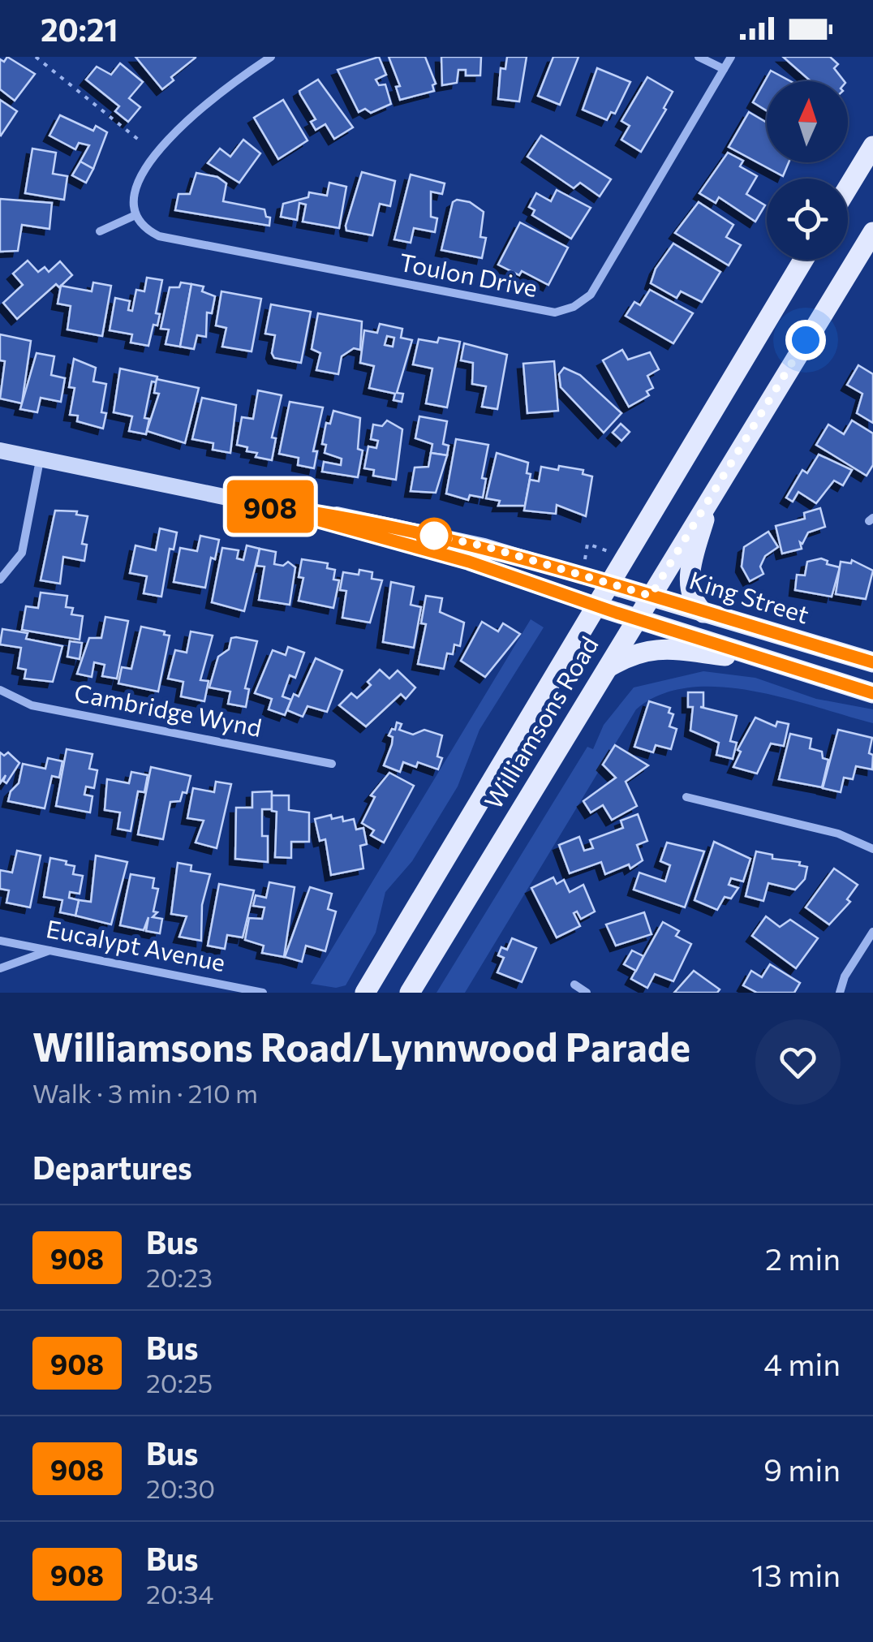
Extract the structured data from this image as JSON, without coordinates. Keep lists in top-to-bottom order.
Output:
{
  "streets": {
    "main road": ["King Street", "Williamsons Road"],
    "street": ["Toulon Drive", "Cambridge Wynd", "Eucalypt Avenue"]
  },
  "crossings": [
    ["King Street", "Williamsons Road"]
  ],
  "lines": ["bus line 908"],
  "north": "top",
  "page": {
    "status": "20:21",
    "on_map": "908",
    "heading": [
      ["Williamsons Road/Lynnwood Parade", "Walk · 3 min · 210 m"],
      "Departures"
    ],
    "list": [
      {
        "mark": "908",
        "name": "Bus",
        "note": "20:23",
        "value": "2 min"
      },
      {
        "mark": "908",
        "name": "Bus",
        "note": "20:25",
        "value": "4 min"
      },
      {
        "mark": "908",
        "name": "Bus",
        "note": "20:30",
        "value": "9 min"
      },
      {
        "mark": "908",
        "name": "Bus",
        "note": "20:34",
        "value": "13 min"
      }
    ]
  }
}
